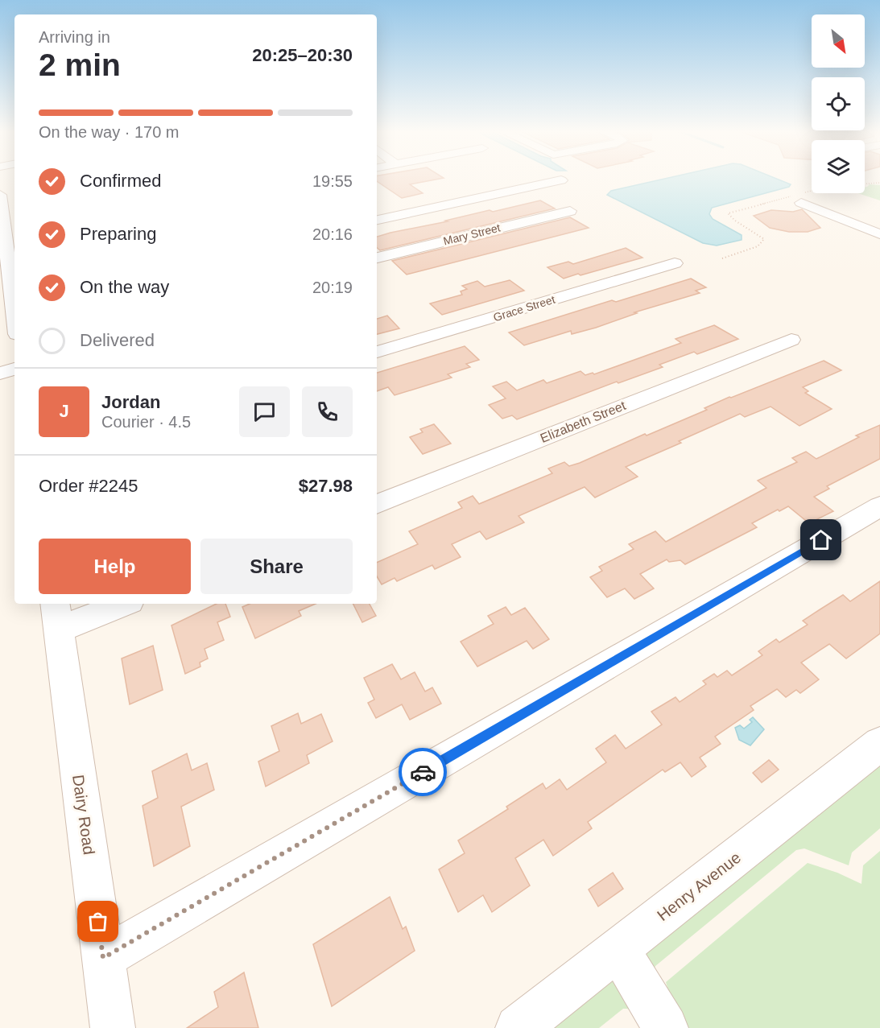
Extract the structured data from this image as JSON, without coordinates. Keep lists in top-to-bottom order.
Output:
{
  "streets": {
    "street": [
      "Mary Street",
      "Grace Street",
      "Elizabeth Street",
      "Dairy Road",
      "Henry Avenue"
    ]
  },
  "north": "bottom right",
  "page": {
    "heading": ["2 min", "Arriving in", "20:25–20:30"],
    "panel": [
      "Jordan",
      "Courier · 4.5",
      "Order #2245",
      "$27.98"
    ],
    "bar": "On the way · 170 m",
    "list": [
      ["Confirmed", "19:55"],
      ["Preparing", "20:16"],
      ["On the way", "20:19"],
      "Delivered"
    ],
    "round": "J",
    "buttons": ["Help", "Share"]
  }
}
